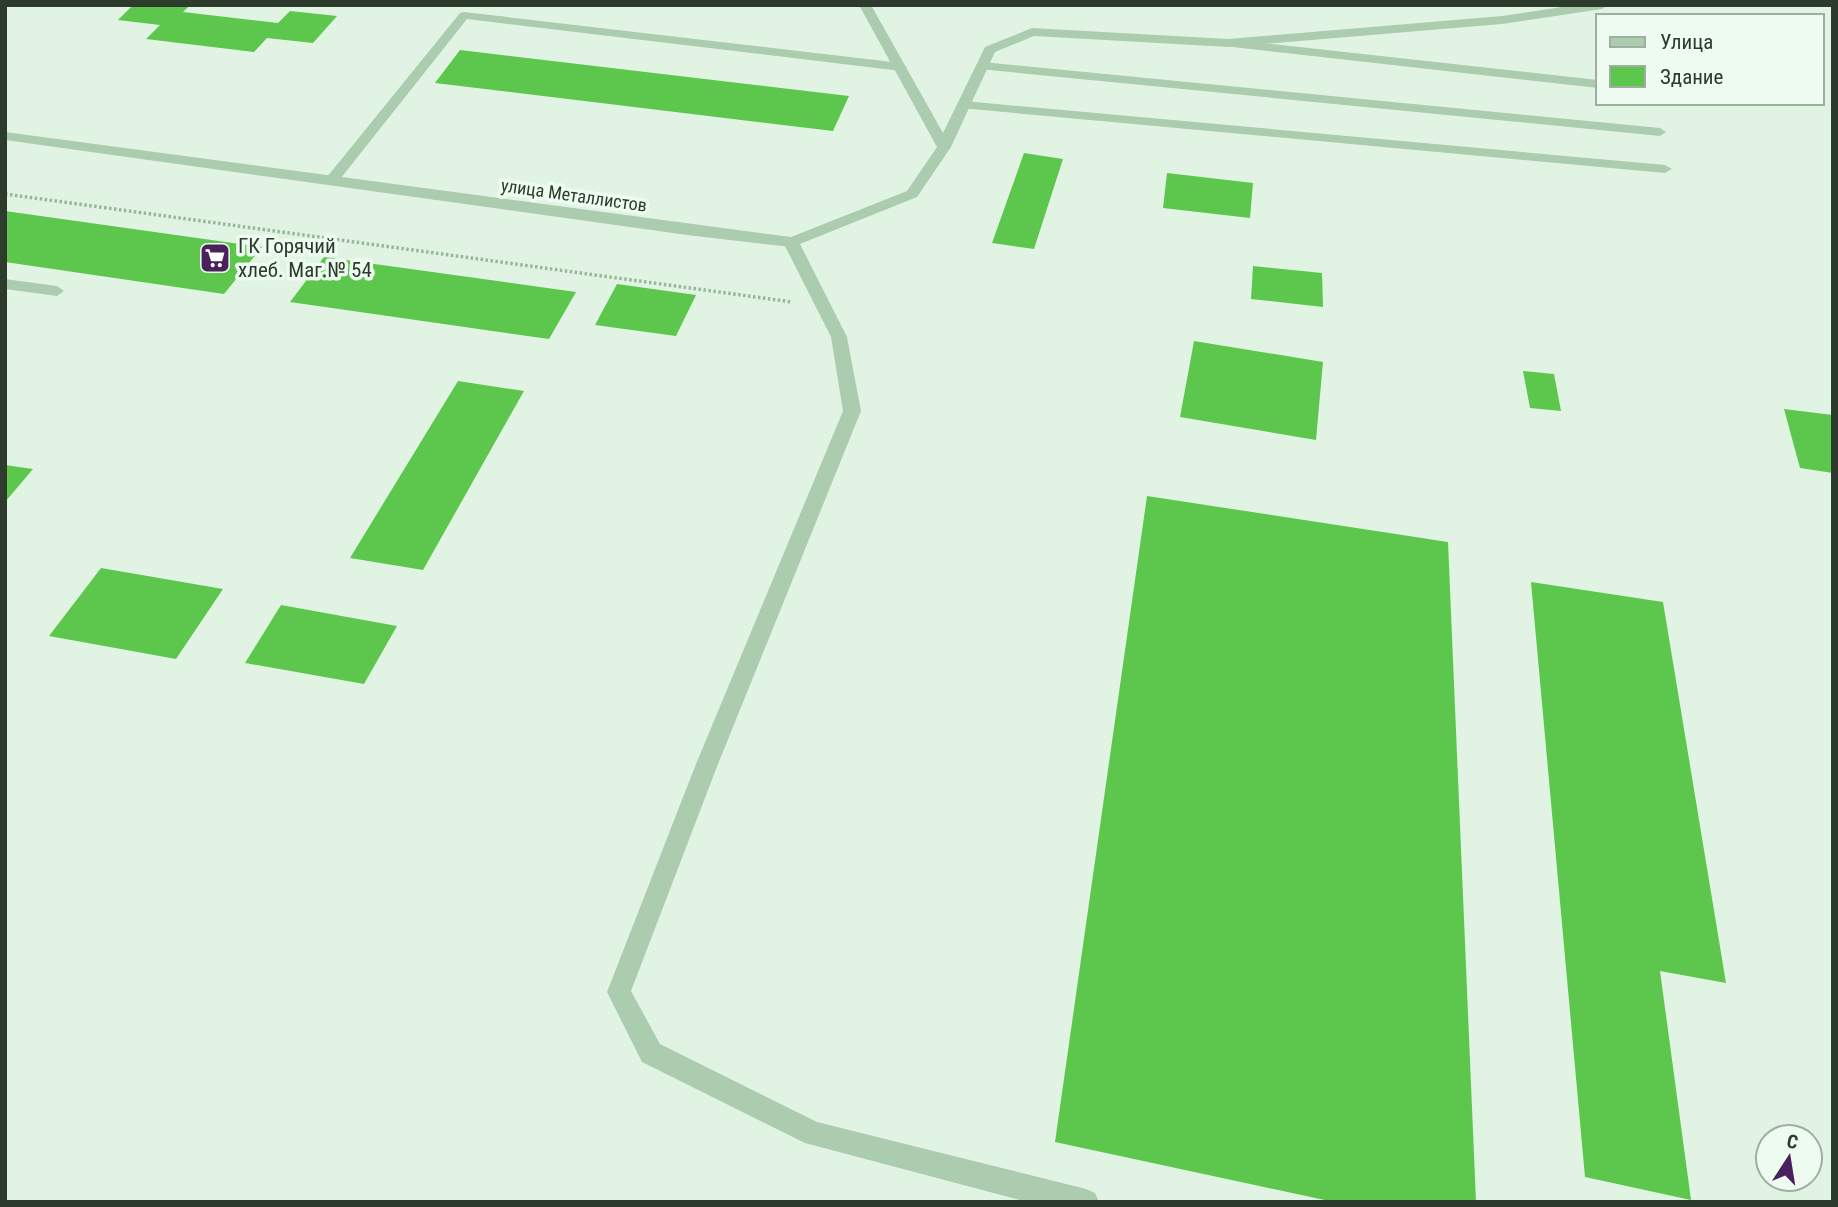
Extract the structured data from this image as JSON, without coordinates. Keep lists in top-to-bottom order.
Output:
{
  "streets": {
    "street": ["улица Металлистов"]
  },
  "places": {
    "supermarket": ["ГК Горячий хлеб. Маг.№ 54"]
  },
  "legend": ["Улица", "Здание"],
  "north": "top"
}
